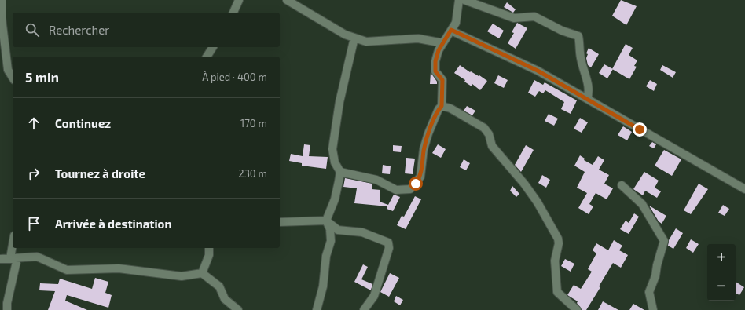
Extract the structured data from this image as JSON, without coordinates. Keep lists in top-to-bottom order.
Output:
{
  "page": {
    "search": "Rechercher",
    "heading": ["5 min", "À pied · 400 m"],
    "list": [
      ["Continuez", "170 m"],
      ["Tournez à droite", "230 m"],
      "Arrivée à destination"
    ],
    "map_buttons": ["+", "−"]
  }
}
